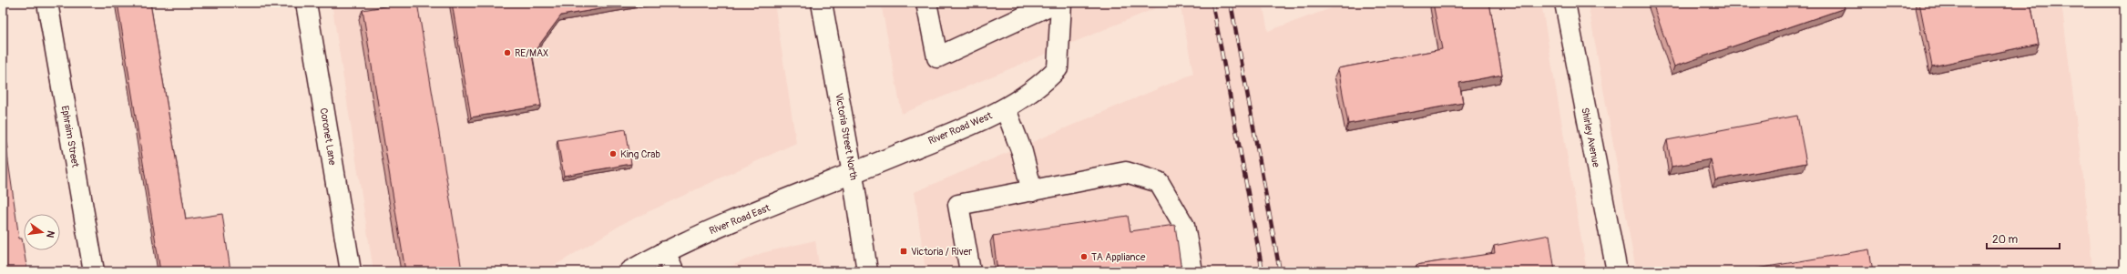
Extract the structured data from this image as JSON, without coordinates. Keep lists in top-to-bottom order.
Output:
{
  "streets": {
    "street": [
      "River Road West",
      "Ephraim Street",
      "Coronet Lane",
      "Victoria Street North",
      "Shirley Avenue",
      "River Road East"
    ]
  },
  "crossings": [
    ["River Road West", "Victoria Street North"],
    ["River Road West", "River Road East"],
    ["Victoria Street North", "River Road East"]
  ],
  "places": {
    "other": ["RE/MAX", "King Crab", "TA Appliance"],
    "transit": ["Victoria / River"]
  },
  "scale_bar": "20 m",
  "north": "right"
}
